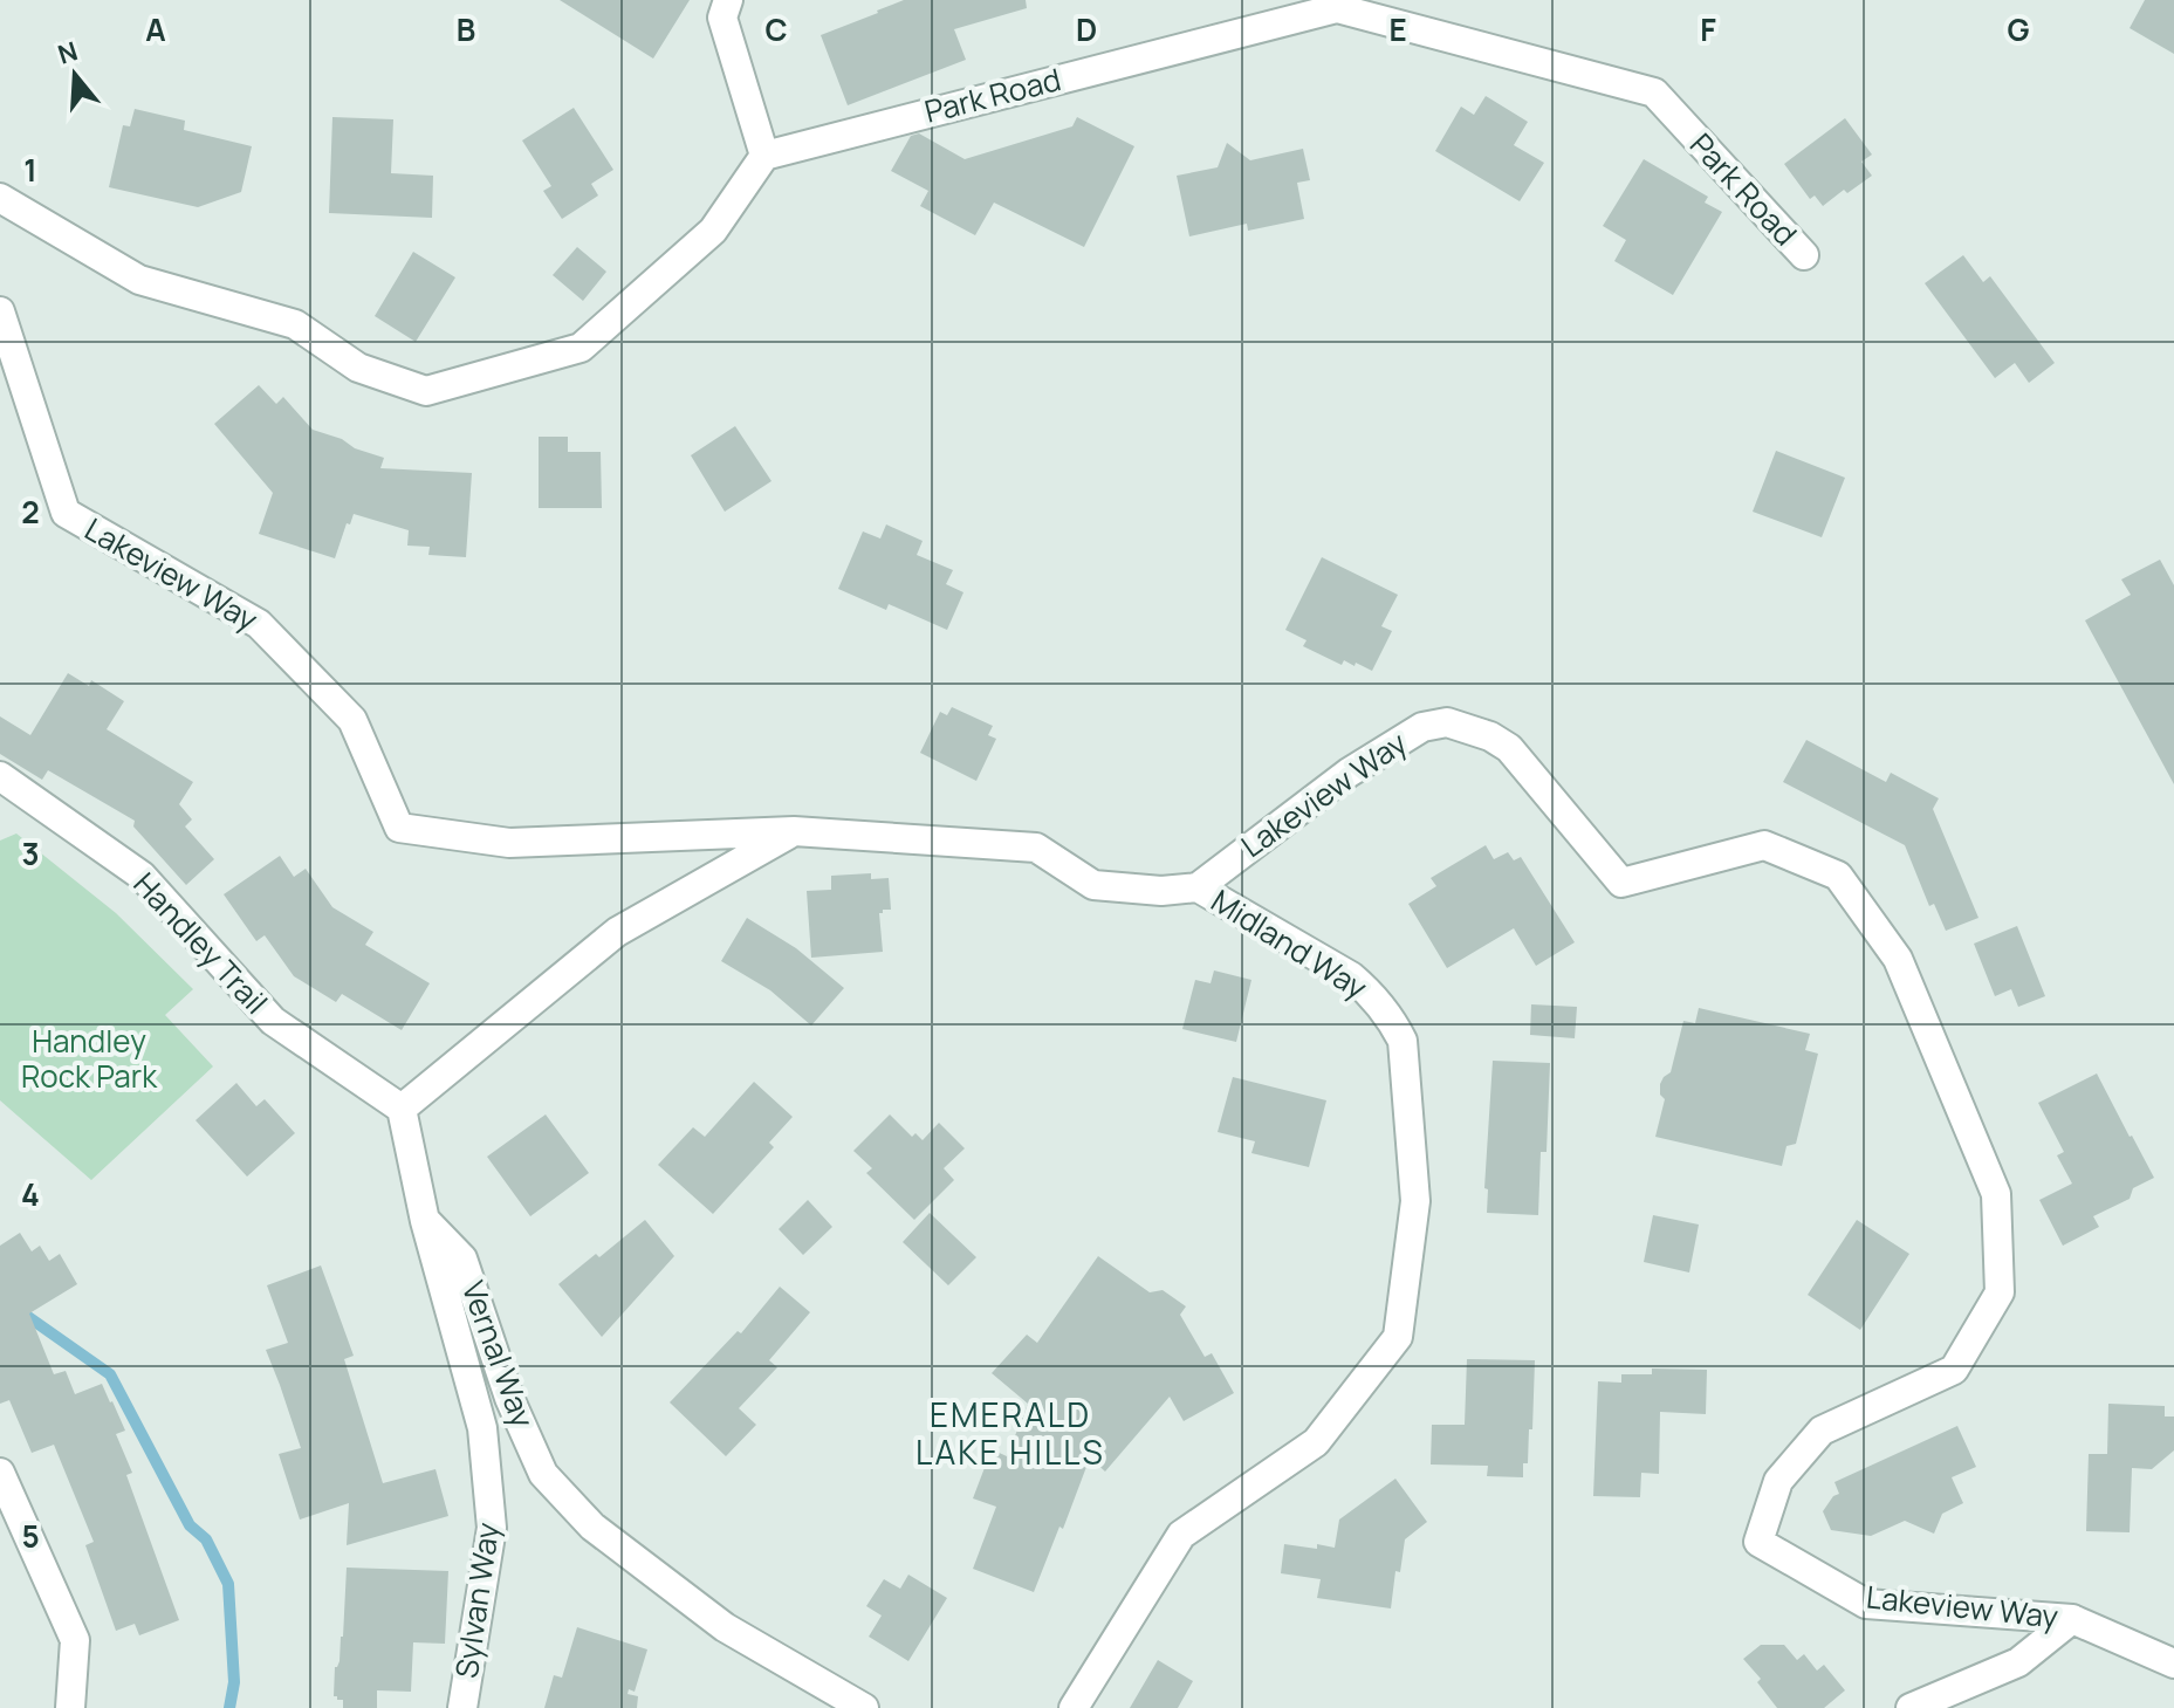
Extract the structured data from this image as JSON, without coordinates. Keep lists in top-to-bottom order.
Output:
{
  "streets": {
    "street": [
      "Park Road",
      "Lakeview Way",
      "Handley Trail",
      "Midland Way",
      "Vernal Way",
      "Sylvan Way"
    ]
  },
  "crossings": [
    ["Lakeview Way", "Midland Way"],
    ["Vernal Way", "Sylvan Way"]
  ],
  "districts": ["EMERALD LAKE HILLS"],
  "parks": ["Handley Rock Park"],
  "north": "top",
  "grid": {
    "columns": [
      "A",
      "B",
      "C",
      "D",
      "E",
      "F",
      "G"
    ],
    "rows": [
      "1",
      "2",
      "3",
      "4",
      "5"
    ]
  }
}
